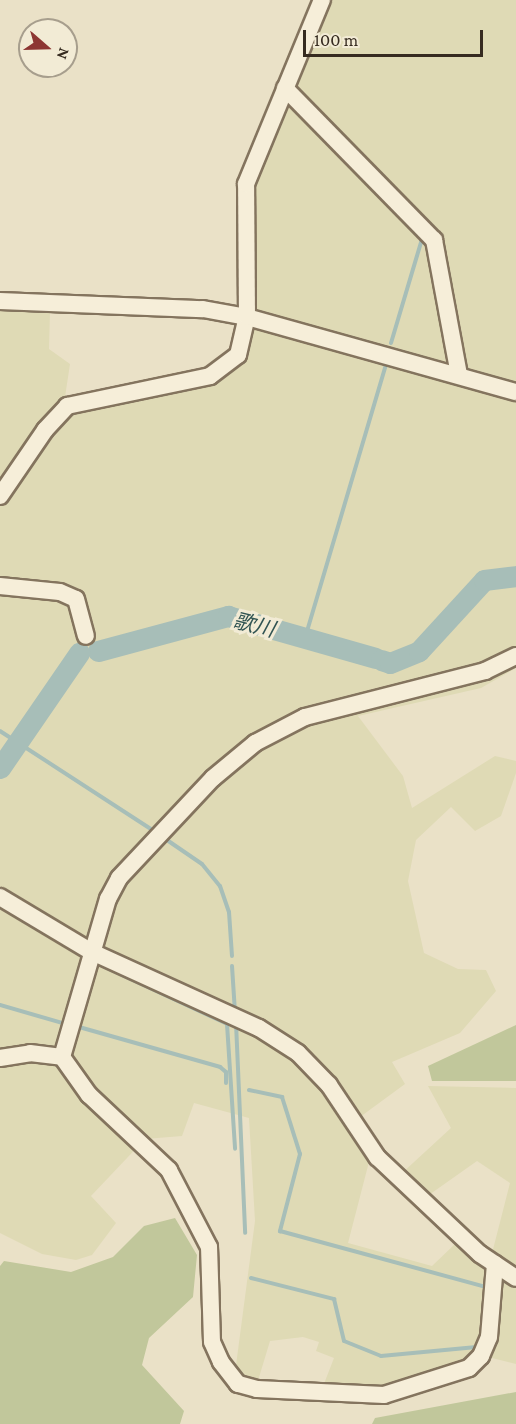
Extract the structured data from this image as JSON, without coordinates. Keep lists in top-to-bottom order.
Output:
{
  "water": ["歌川"],
  "scale_bar": "100 m",
  "north": "right"
}
